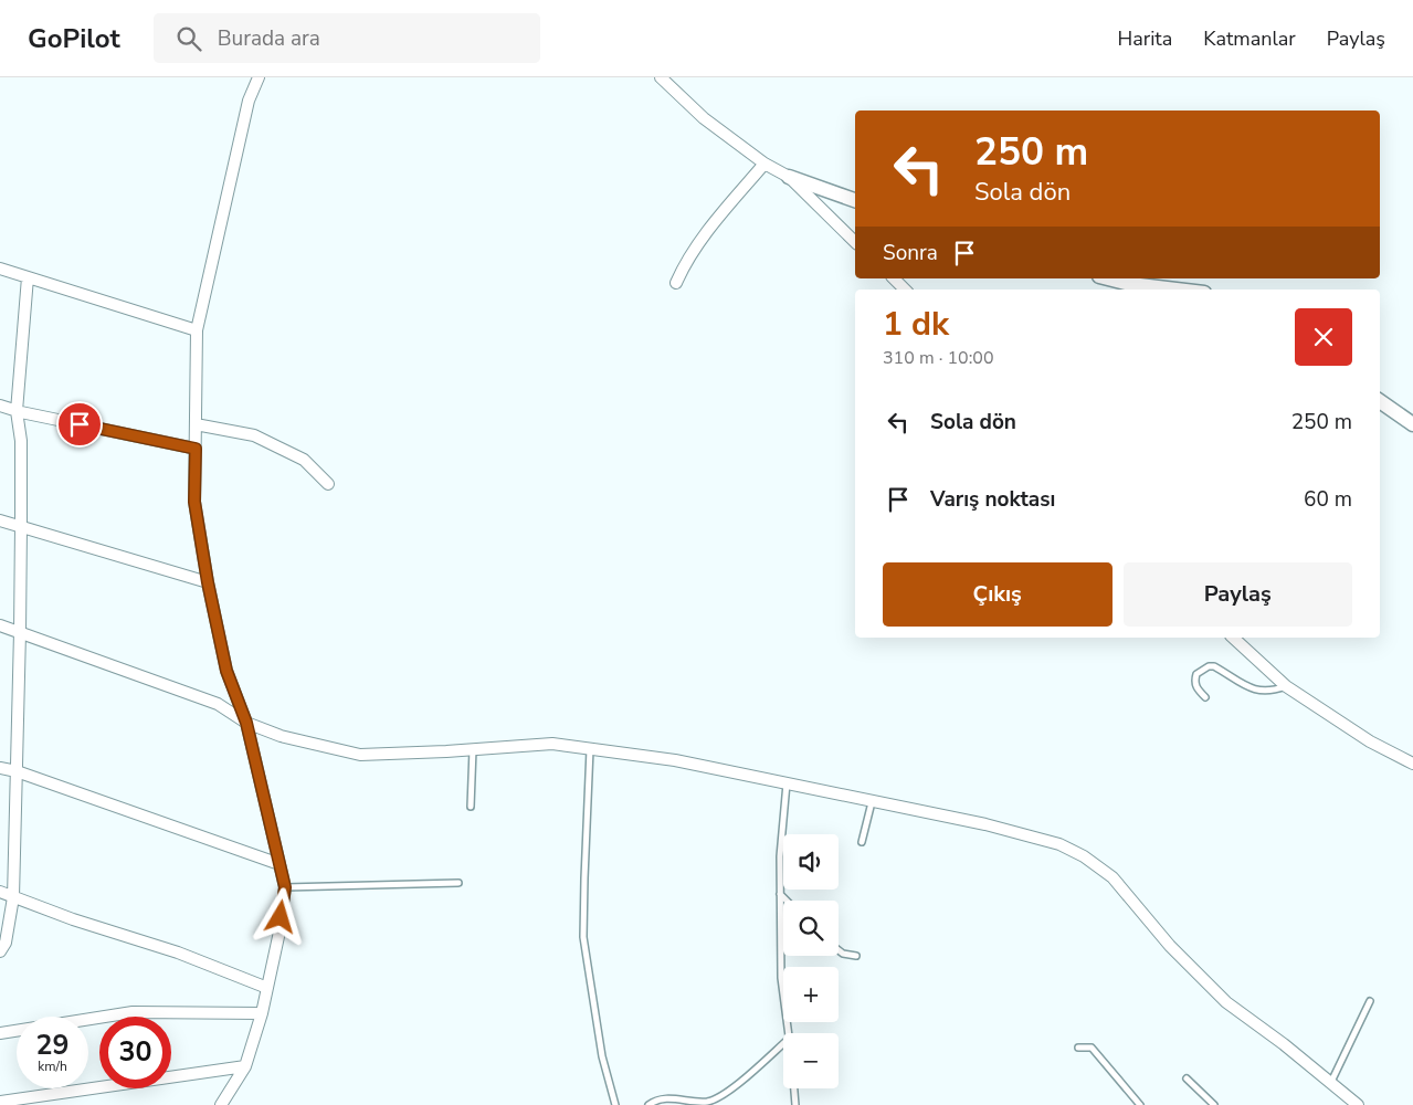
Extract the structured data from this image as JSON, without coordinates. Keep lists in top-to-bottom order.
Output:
{
  "page": {
    "header": "GoPilot",
    "search": "Burada ara",
    "nav": ["Harita", "Katmanlar", "Paylaş"],
    "turn": ["250 m", "Sola dön"],
    "then": "Sonra",
    "heading": ["1 dk", "310 m · 10:00"],
    "list": [
      {
        "name": "Sola dön",
        "value": "250 m"
      },
      {
        "name": "Varış noktası",
        "value": "60 m"
      }
    ],
    "buttons": ["Çıkış", "Paylaş"],
    "map_buttons": ["+", "−"],
    "speed": "29 km/h",
    "limit": "30"
  }
}
